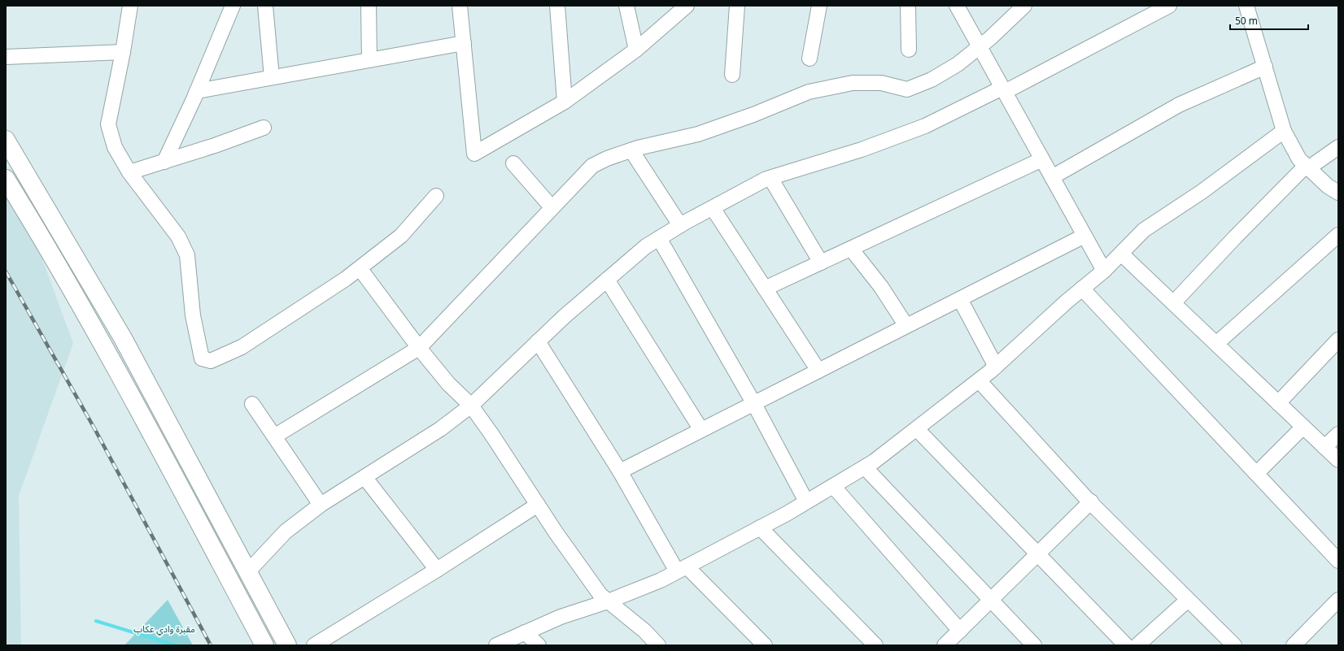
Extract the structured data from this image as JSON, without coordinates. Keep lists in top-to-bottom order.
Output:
{
  "parks": ["مقبرة وادي عكاب"],
  "scale_bar": "50 m"
}
